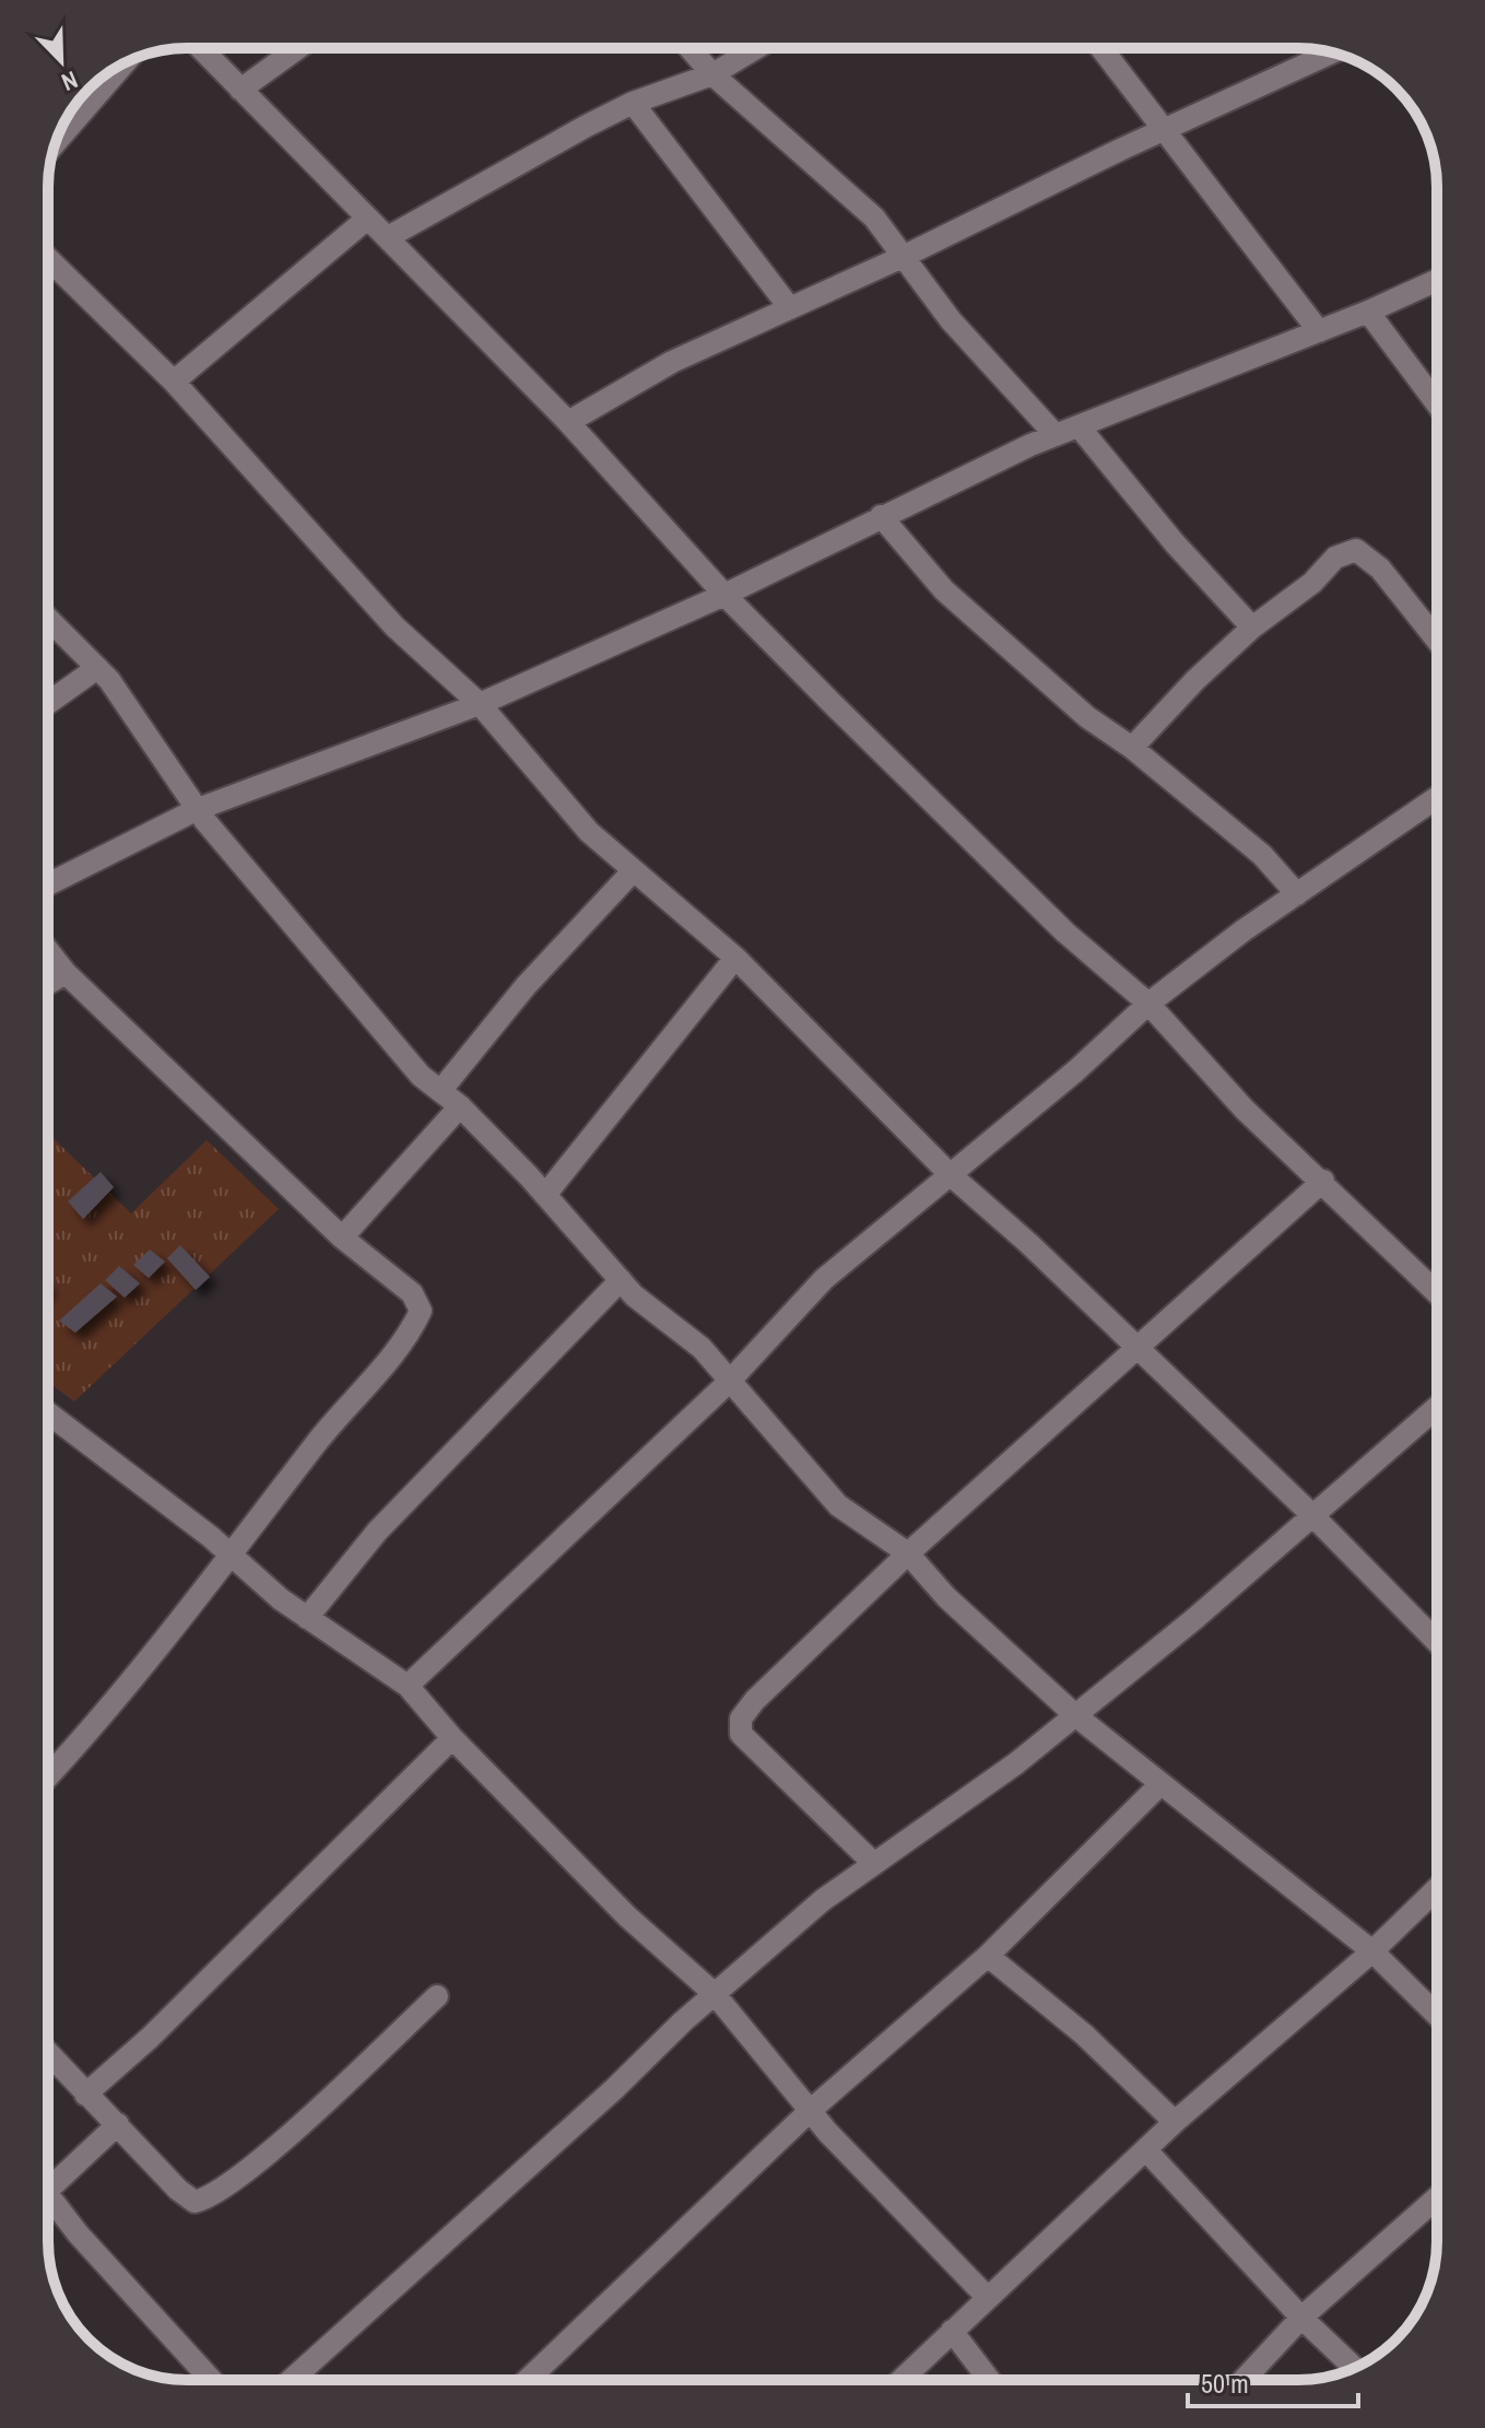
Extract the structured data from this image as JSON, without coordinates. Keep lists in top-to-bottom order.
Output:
{
  "scale_bar": "50 m",
  "north": "bottom right"
}
